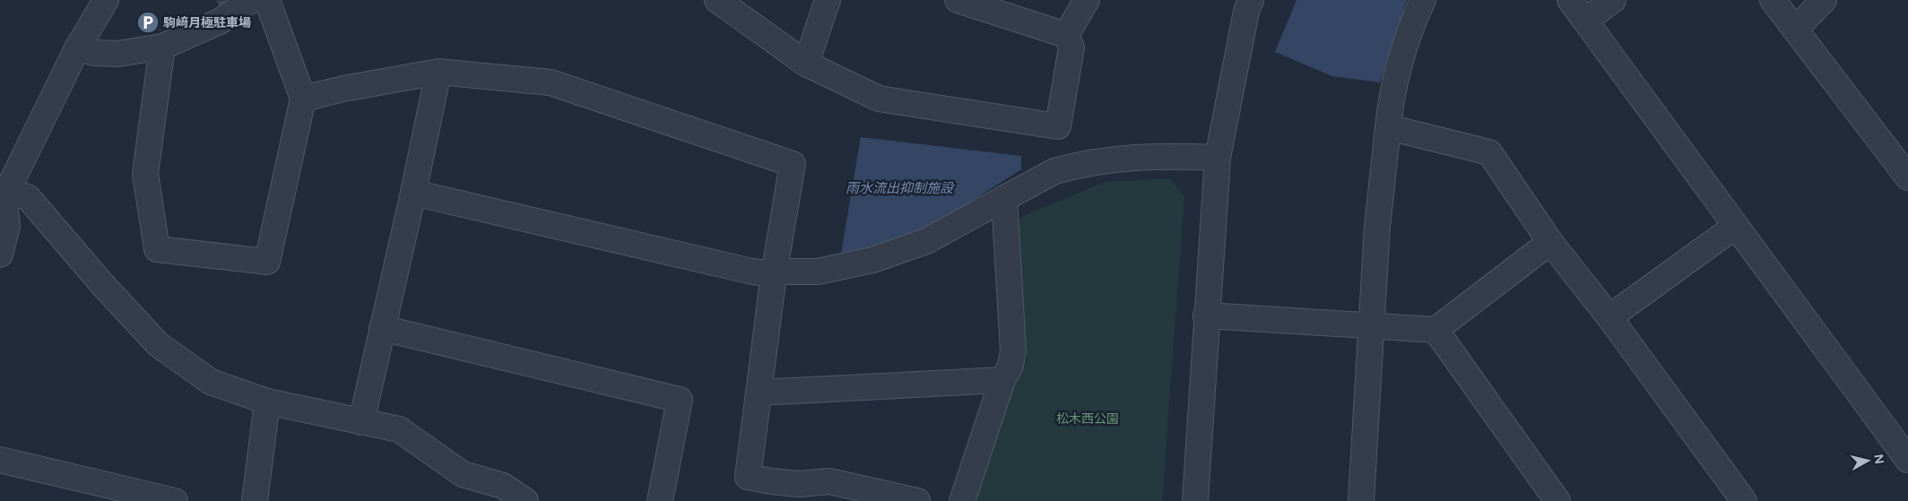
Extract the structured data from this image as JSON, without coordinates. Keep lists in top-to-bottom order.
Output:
{
  "water": ["雨水流出抑制施設"],
  "parks": ["松木西公園"],
  "places": {
    "parking": ["駒﨑月極駐車場"]
  },
  "north": "right"
}
